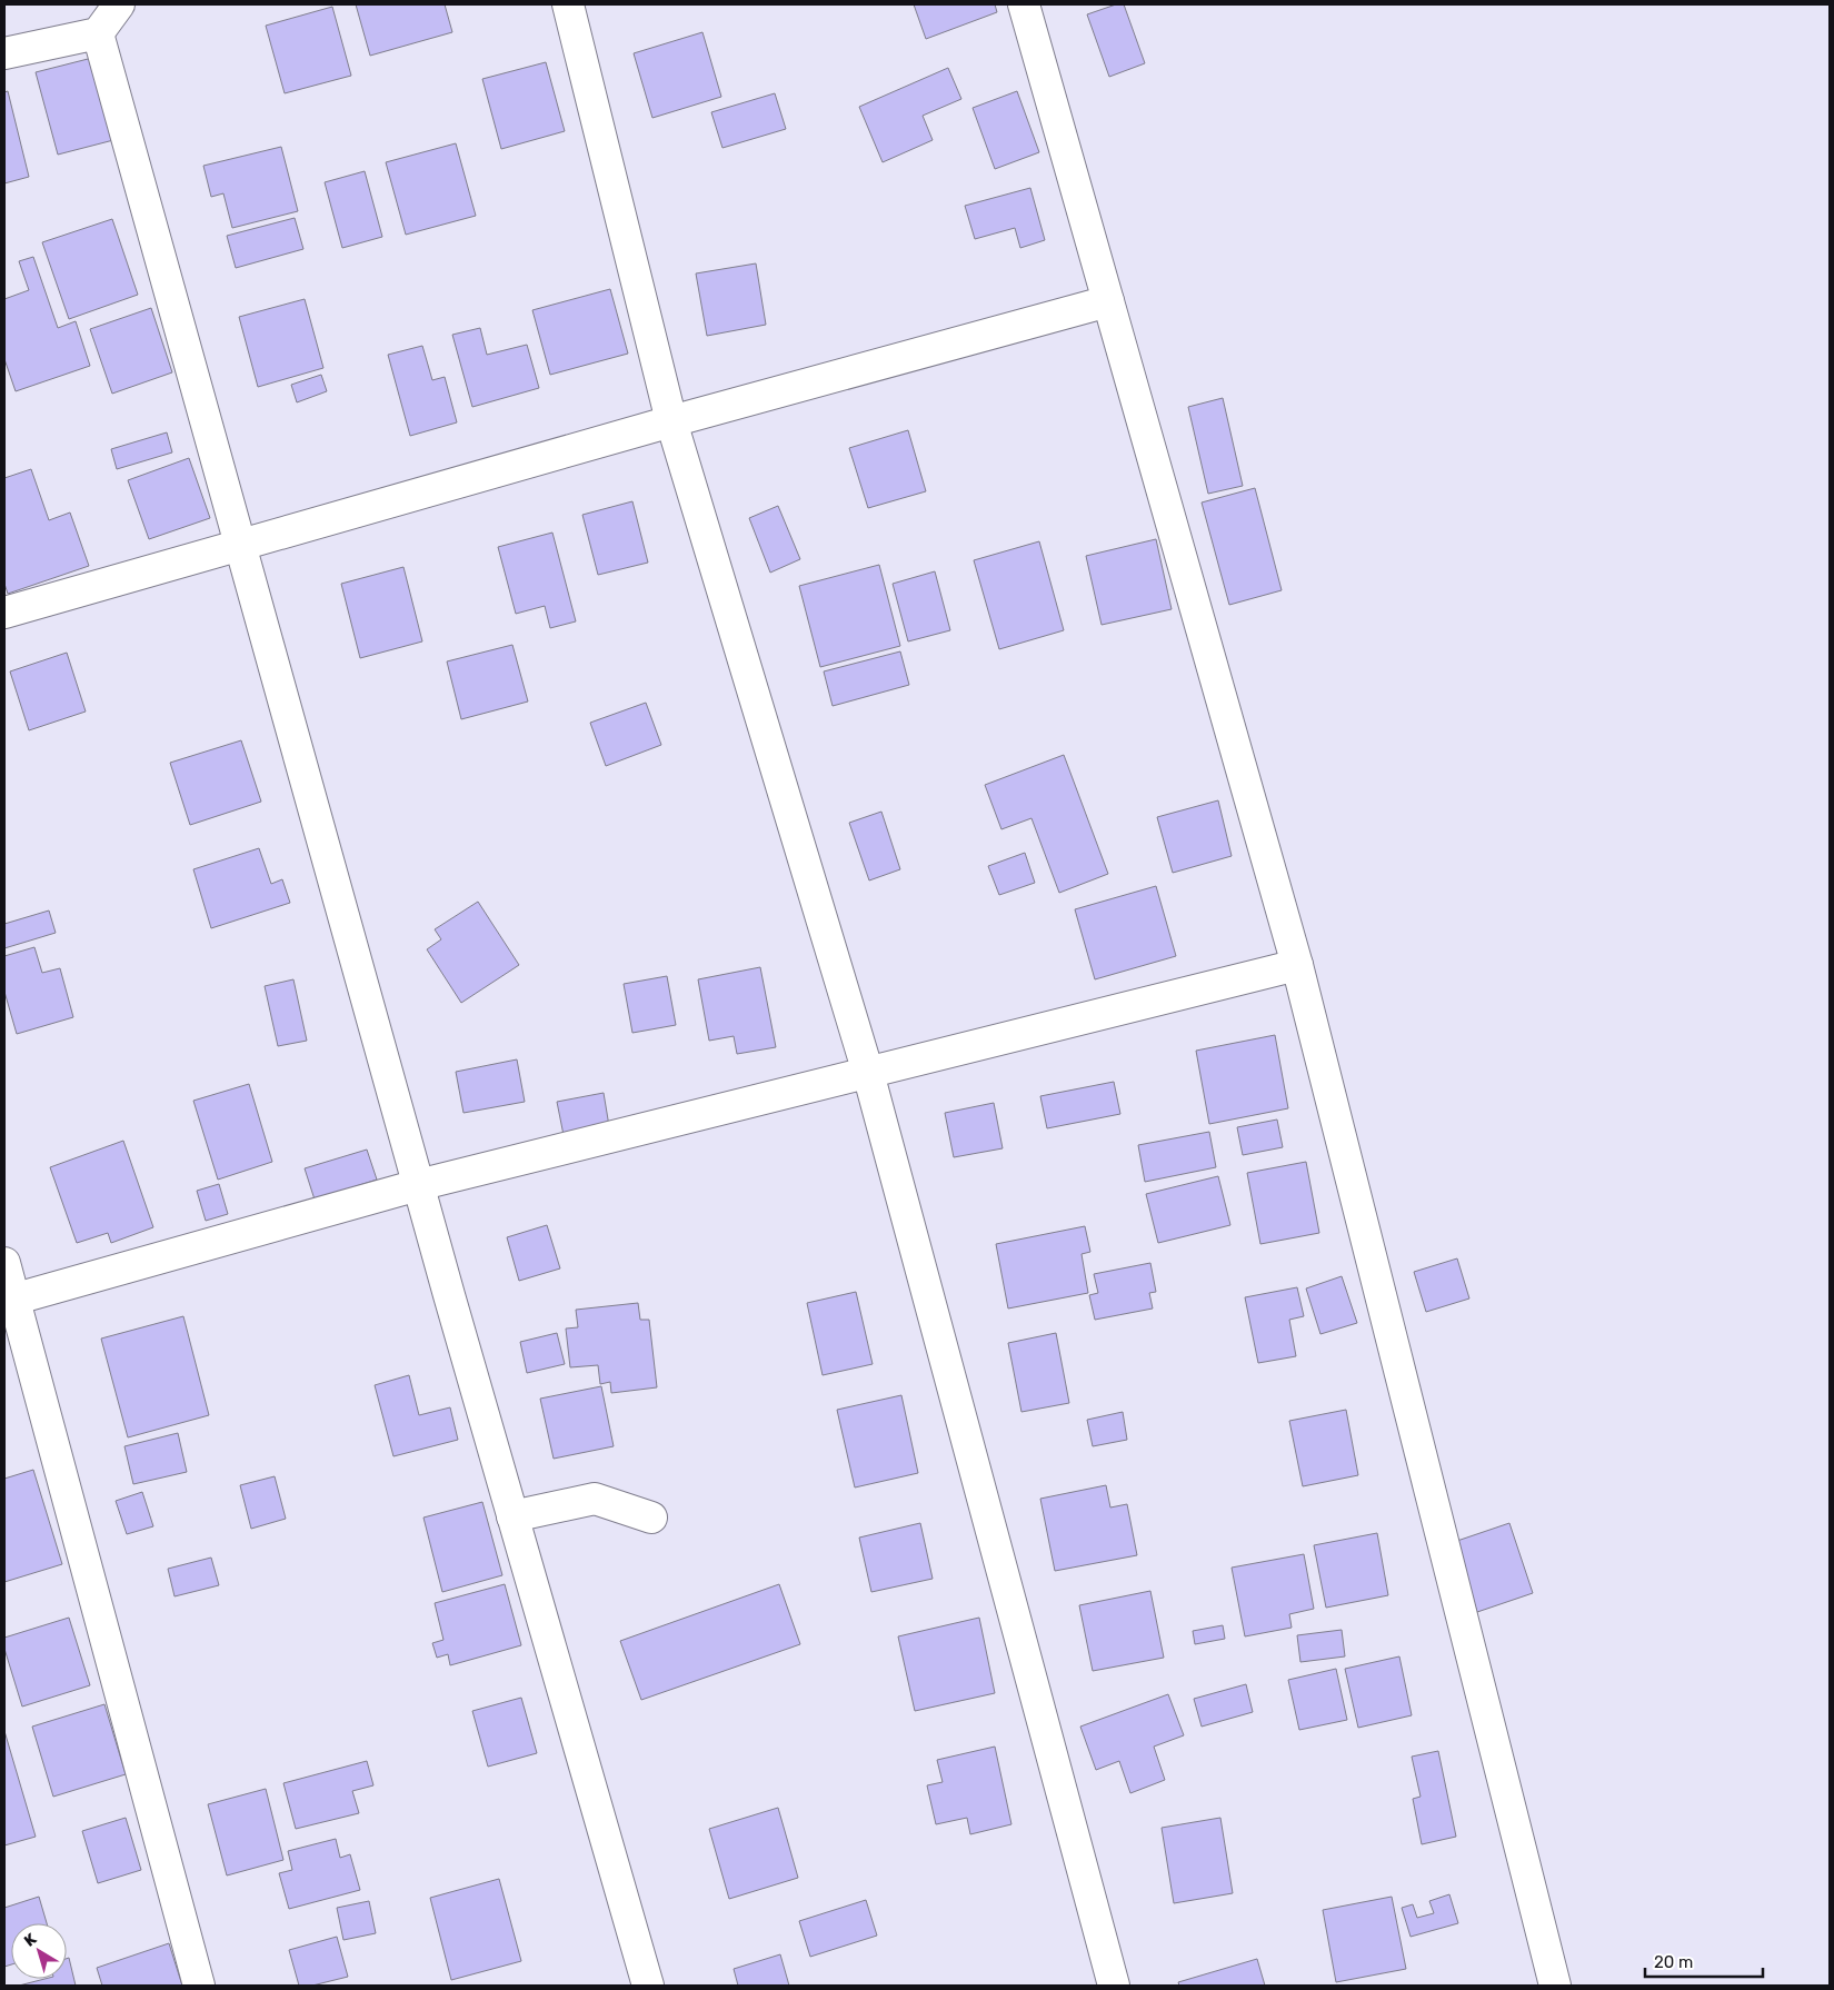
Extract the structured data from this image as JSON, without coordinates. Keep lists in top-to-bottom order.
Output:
{
  "scale_bar": "20 m",
  "north": "top left"
}
